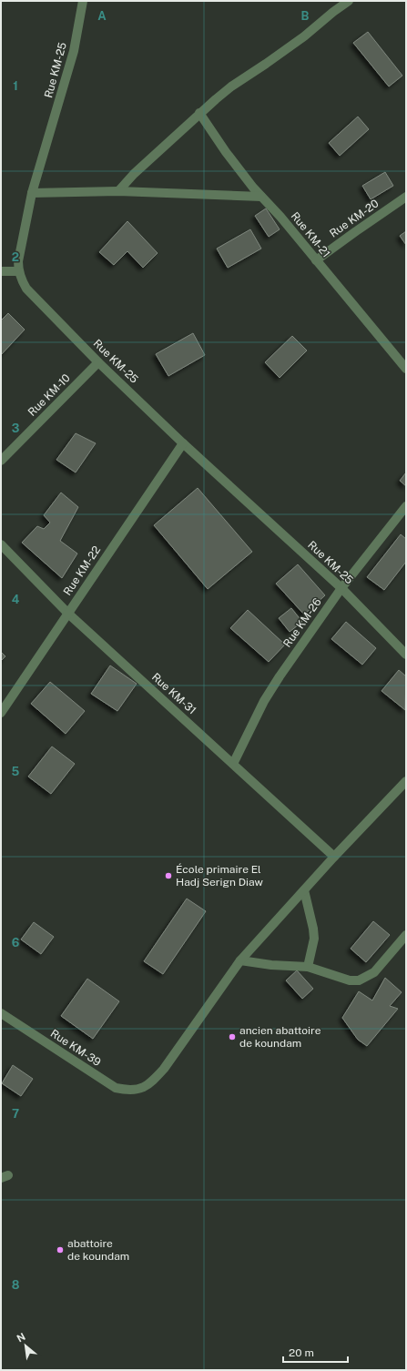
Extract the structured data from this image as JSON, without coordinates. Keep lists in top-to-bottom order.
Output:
{
  "streets": {
    "street": [
      "Rue KM-25",
      "Rue KM-20",
      "Rue KM-21",
      "Rue KM-10",
      "Rue KM-22",
      "Rue KM-26",
      "Rue KM-31",
      "Rue KM-39"
    ]
  },
  "crossings": [
    ["Rue KM-25", "Rue KM-10"],
    ["Rue KM-25", "Rue KM-22"],
    ["Rue KM-25", "Rue KM-26"],
    ["Rue KM-20", "Rue KM-21"],
    ["Rue KM-22", "Rue KM-31"],
    ["Rue KM-26", "Rue KM-31"]
  ],
  "places": ["École primaire El Hadj Serign Diaw", "ancien abattoire de koundam", "abattoire de koundam"],
  "scale_bar": "20 m",
  "north": "top left",
  "grid": {
    "columns": ["A", "B"],
    "rows": [
      "1",
      "2",
      "3",
      "4",
      "5",
      "6",
      "7",
      "8"
    ]
  }
}
